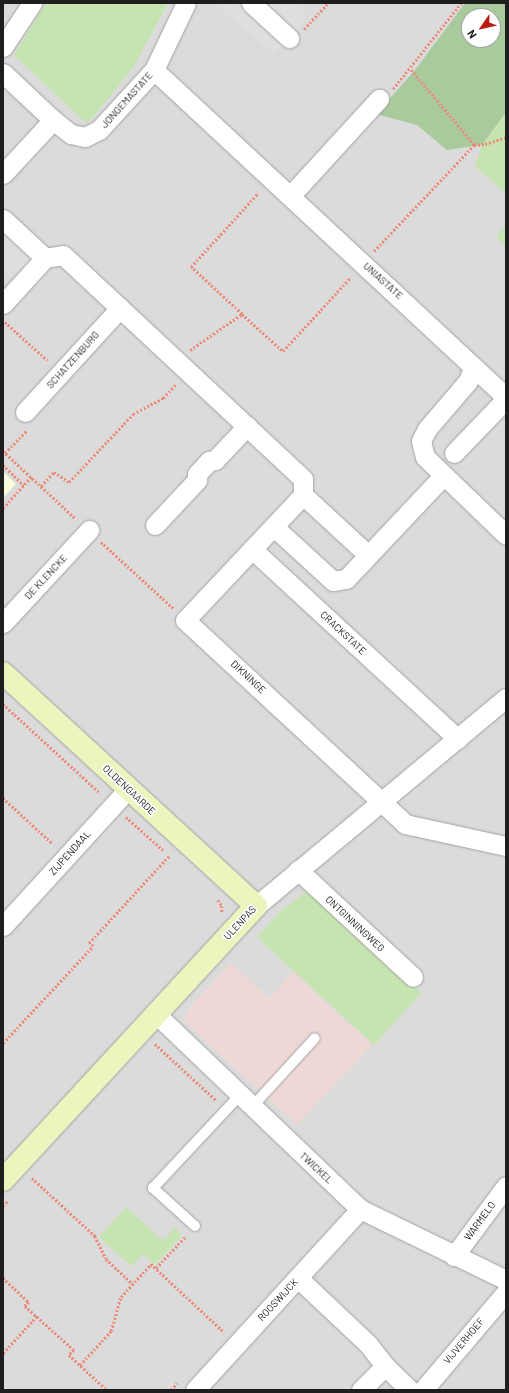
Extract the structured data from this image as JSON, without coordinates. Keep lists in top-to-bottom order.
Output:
{
  "streets": {
    "street": [
      "JONGEMASTATE",
      "UNIASTATE",
      "SCHATZENBURG",
      "DE KLENCKE",
      "CRACKSTATE",
      "DIKNINGE",
      "OLDENGAARDE",
      "ZIJPENDAAL",
      "ULENPAS",
      "ONTGINNINGWEG",
      "TWICKEL",
      "WARMELO",
      "ROOSWIJCK",
      "VIJVERHOEF"
    ]
  },
  "crossings": [
    ["JONGEMASTATE", "UNIASTATE"],
    ["CRACKSTATE", "DIKNINGE"],
    ["CRACKSTATE", "ULENPAS"],
    ["DIKNINGE", "ULENPAS"],
    ["OLDENGAARDE", "ZIJPENDAAL"],
    ["OLDENGAARDE", "ULENPAS"],
    ["ULENPAS", "ONTGINNINGWEG"],
    ["ULENPAS", "TWICKEL"],
    ["TWICKEL", "WARMELO"],
    ["TWICKEL", "ROOSWIJCK"]
  ],
  "north": "bottom left"
}
